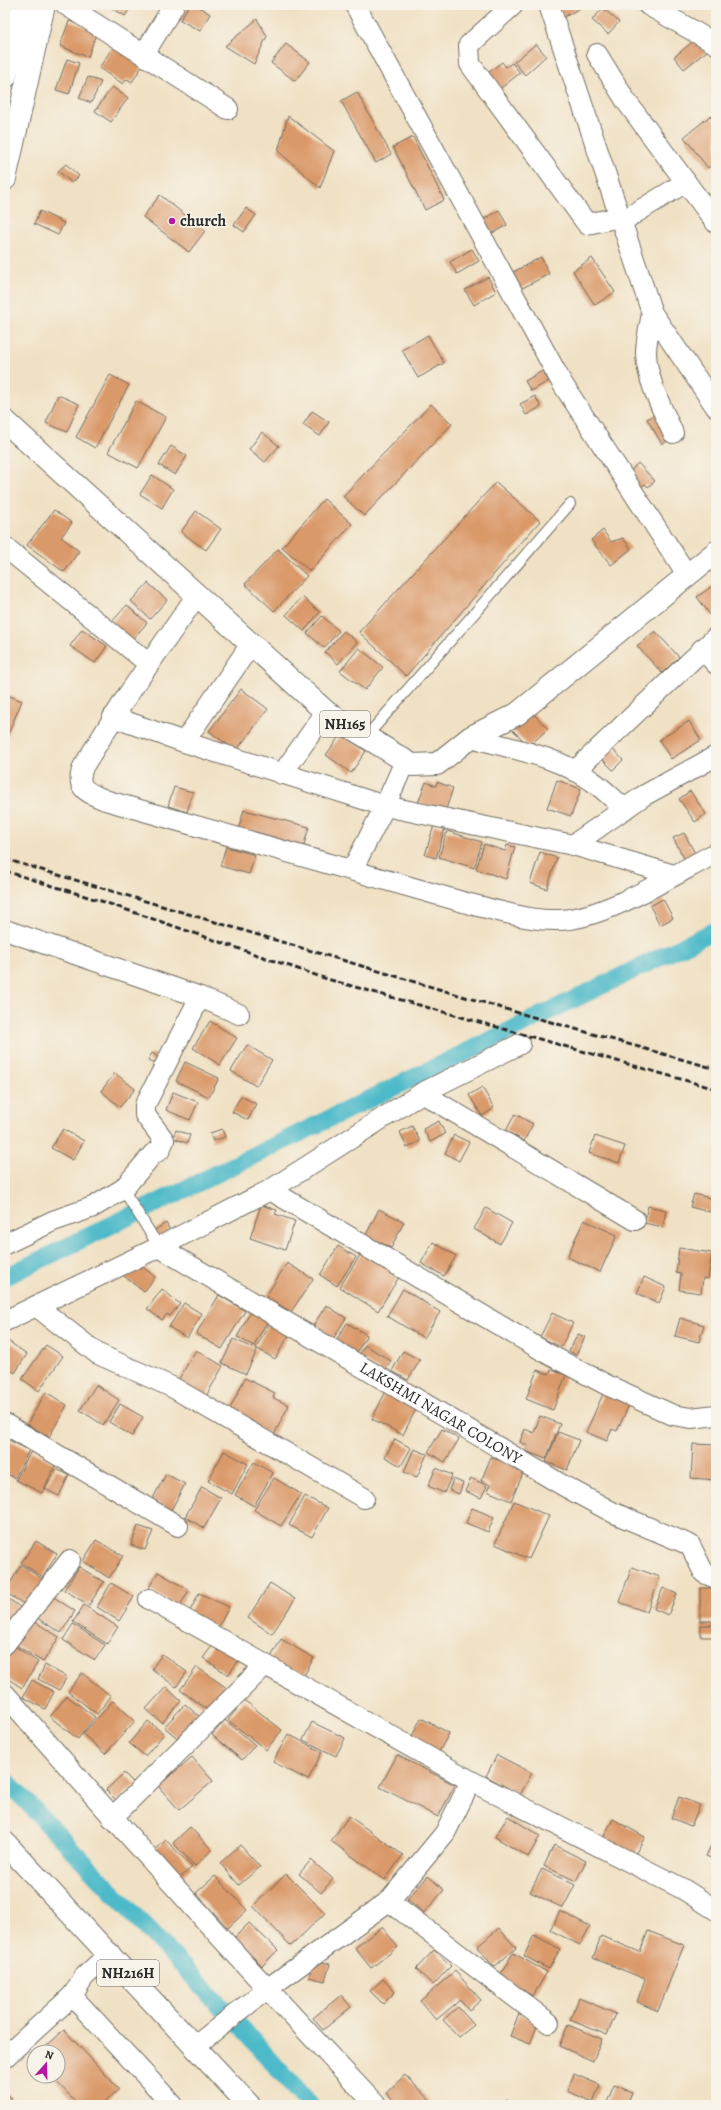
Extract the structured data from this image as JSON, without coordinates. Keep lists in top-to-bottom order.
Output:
{
  "streets": {
    "highway": ["NH165", "NH216H"],
    "street": ["LAKSHMI NAGAR COLONY"]
  },
  "places": ["church"],
  "north": "top"
}
